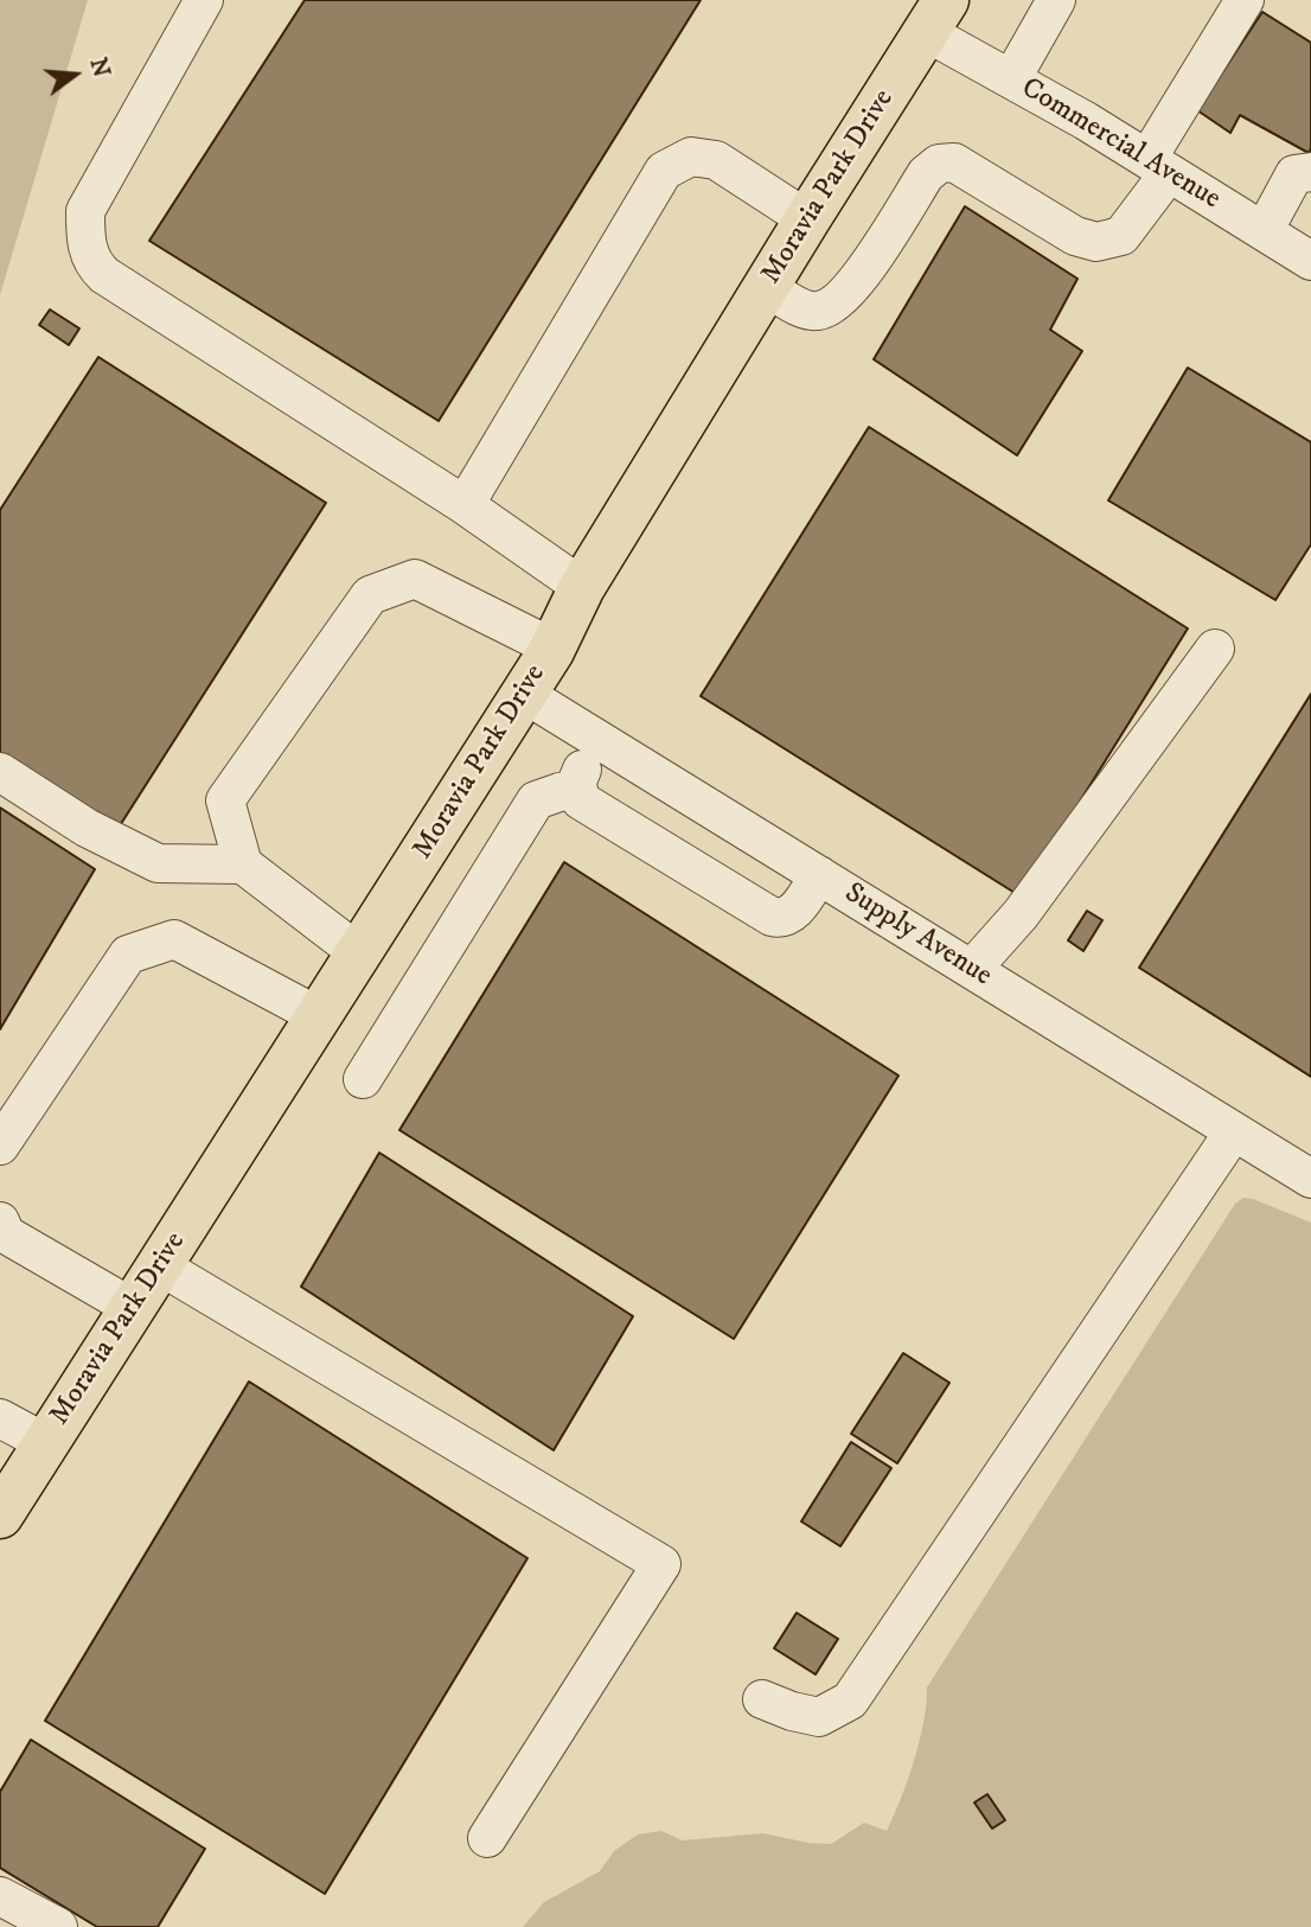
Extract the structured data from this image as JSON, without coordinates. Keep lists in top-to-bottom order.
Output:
{
  "streets": {
    "main road": ["Moravia Park Drive"],
    "street": ["Commercial Avenue", "Supply Avenue"]
  },
  "crossings": [
    ["Commercial Avenue", "Moravia Park Drive"],
    ["Moravia Park Drive", "Supply Avenue"]
  ],
  "north": "right"
}
